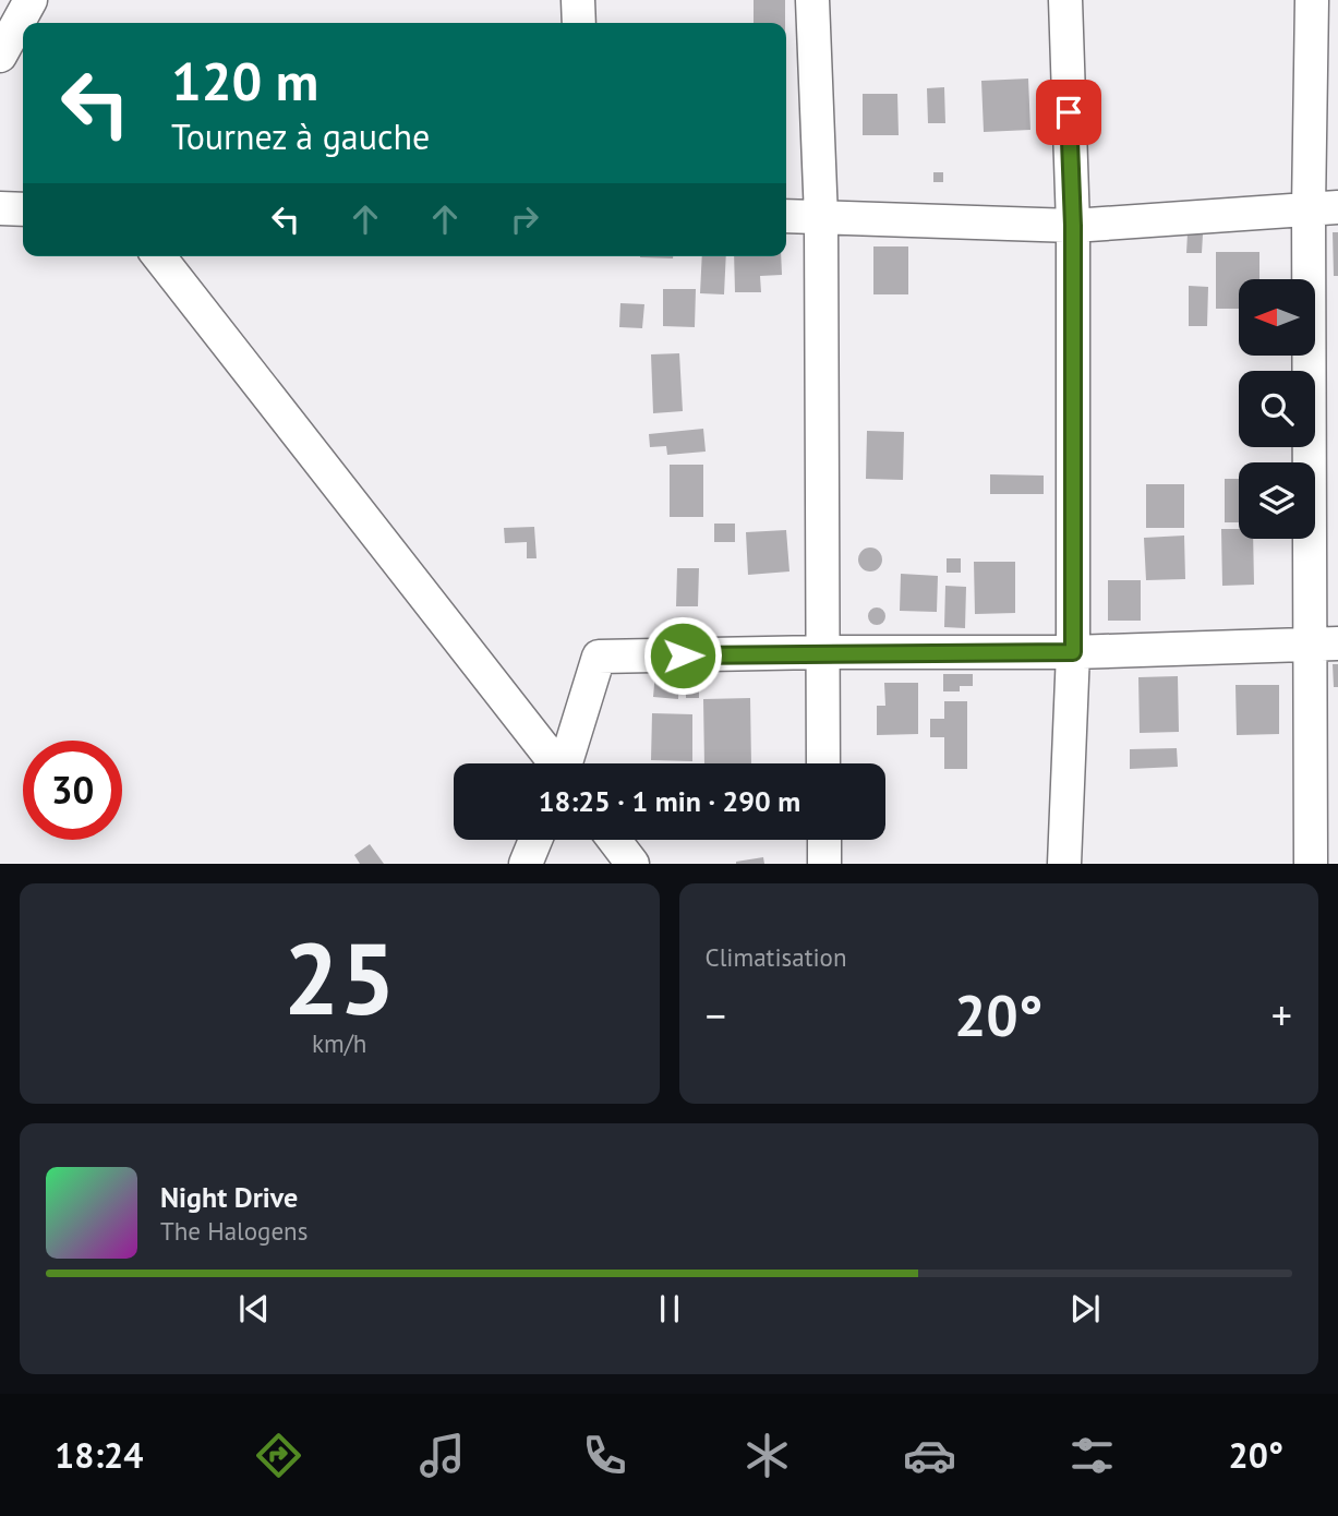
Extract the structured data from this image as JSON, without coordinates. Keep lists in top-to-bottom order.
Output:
{
  "north": "left",
  "page": {
    "turn": ["120 m", "Tournez à gauche"],
    "limit": "30",
    "trip": "18:25 · 1 min · 290 m",
    "tile": [
      ["25", "km/h"],
      "Climatisation"
    ],
    "heat": ["−", "20°", "+"],
    "song": ["Night Drive", "The Halogens"],
    "tabs": ["18:24", "20°"]
  }
}
